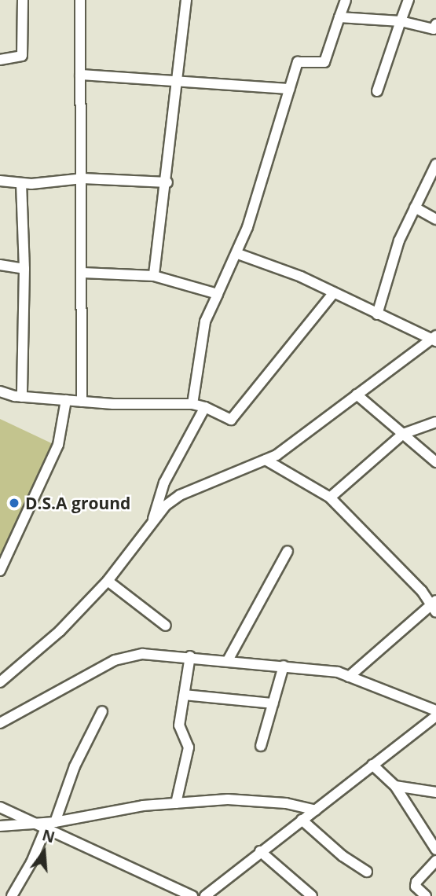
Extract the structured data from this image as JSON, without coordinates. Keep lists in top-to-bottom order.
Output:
{
  "places": ["D.S.A ground"],
  "north": "top"
}
